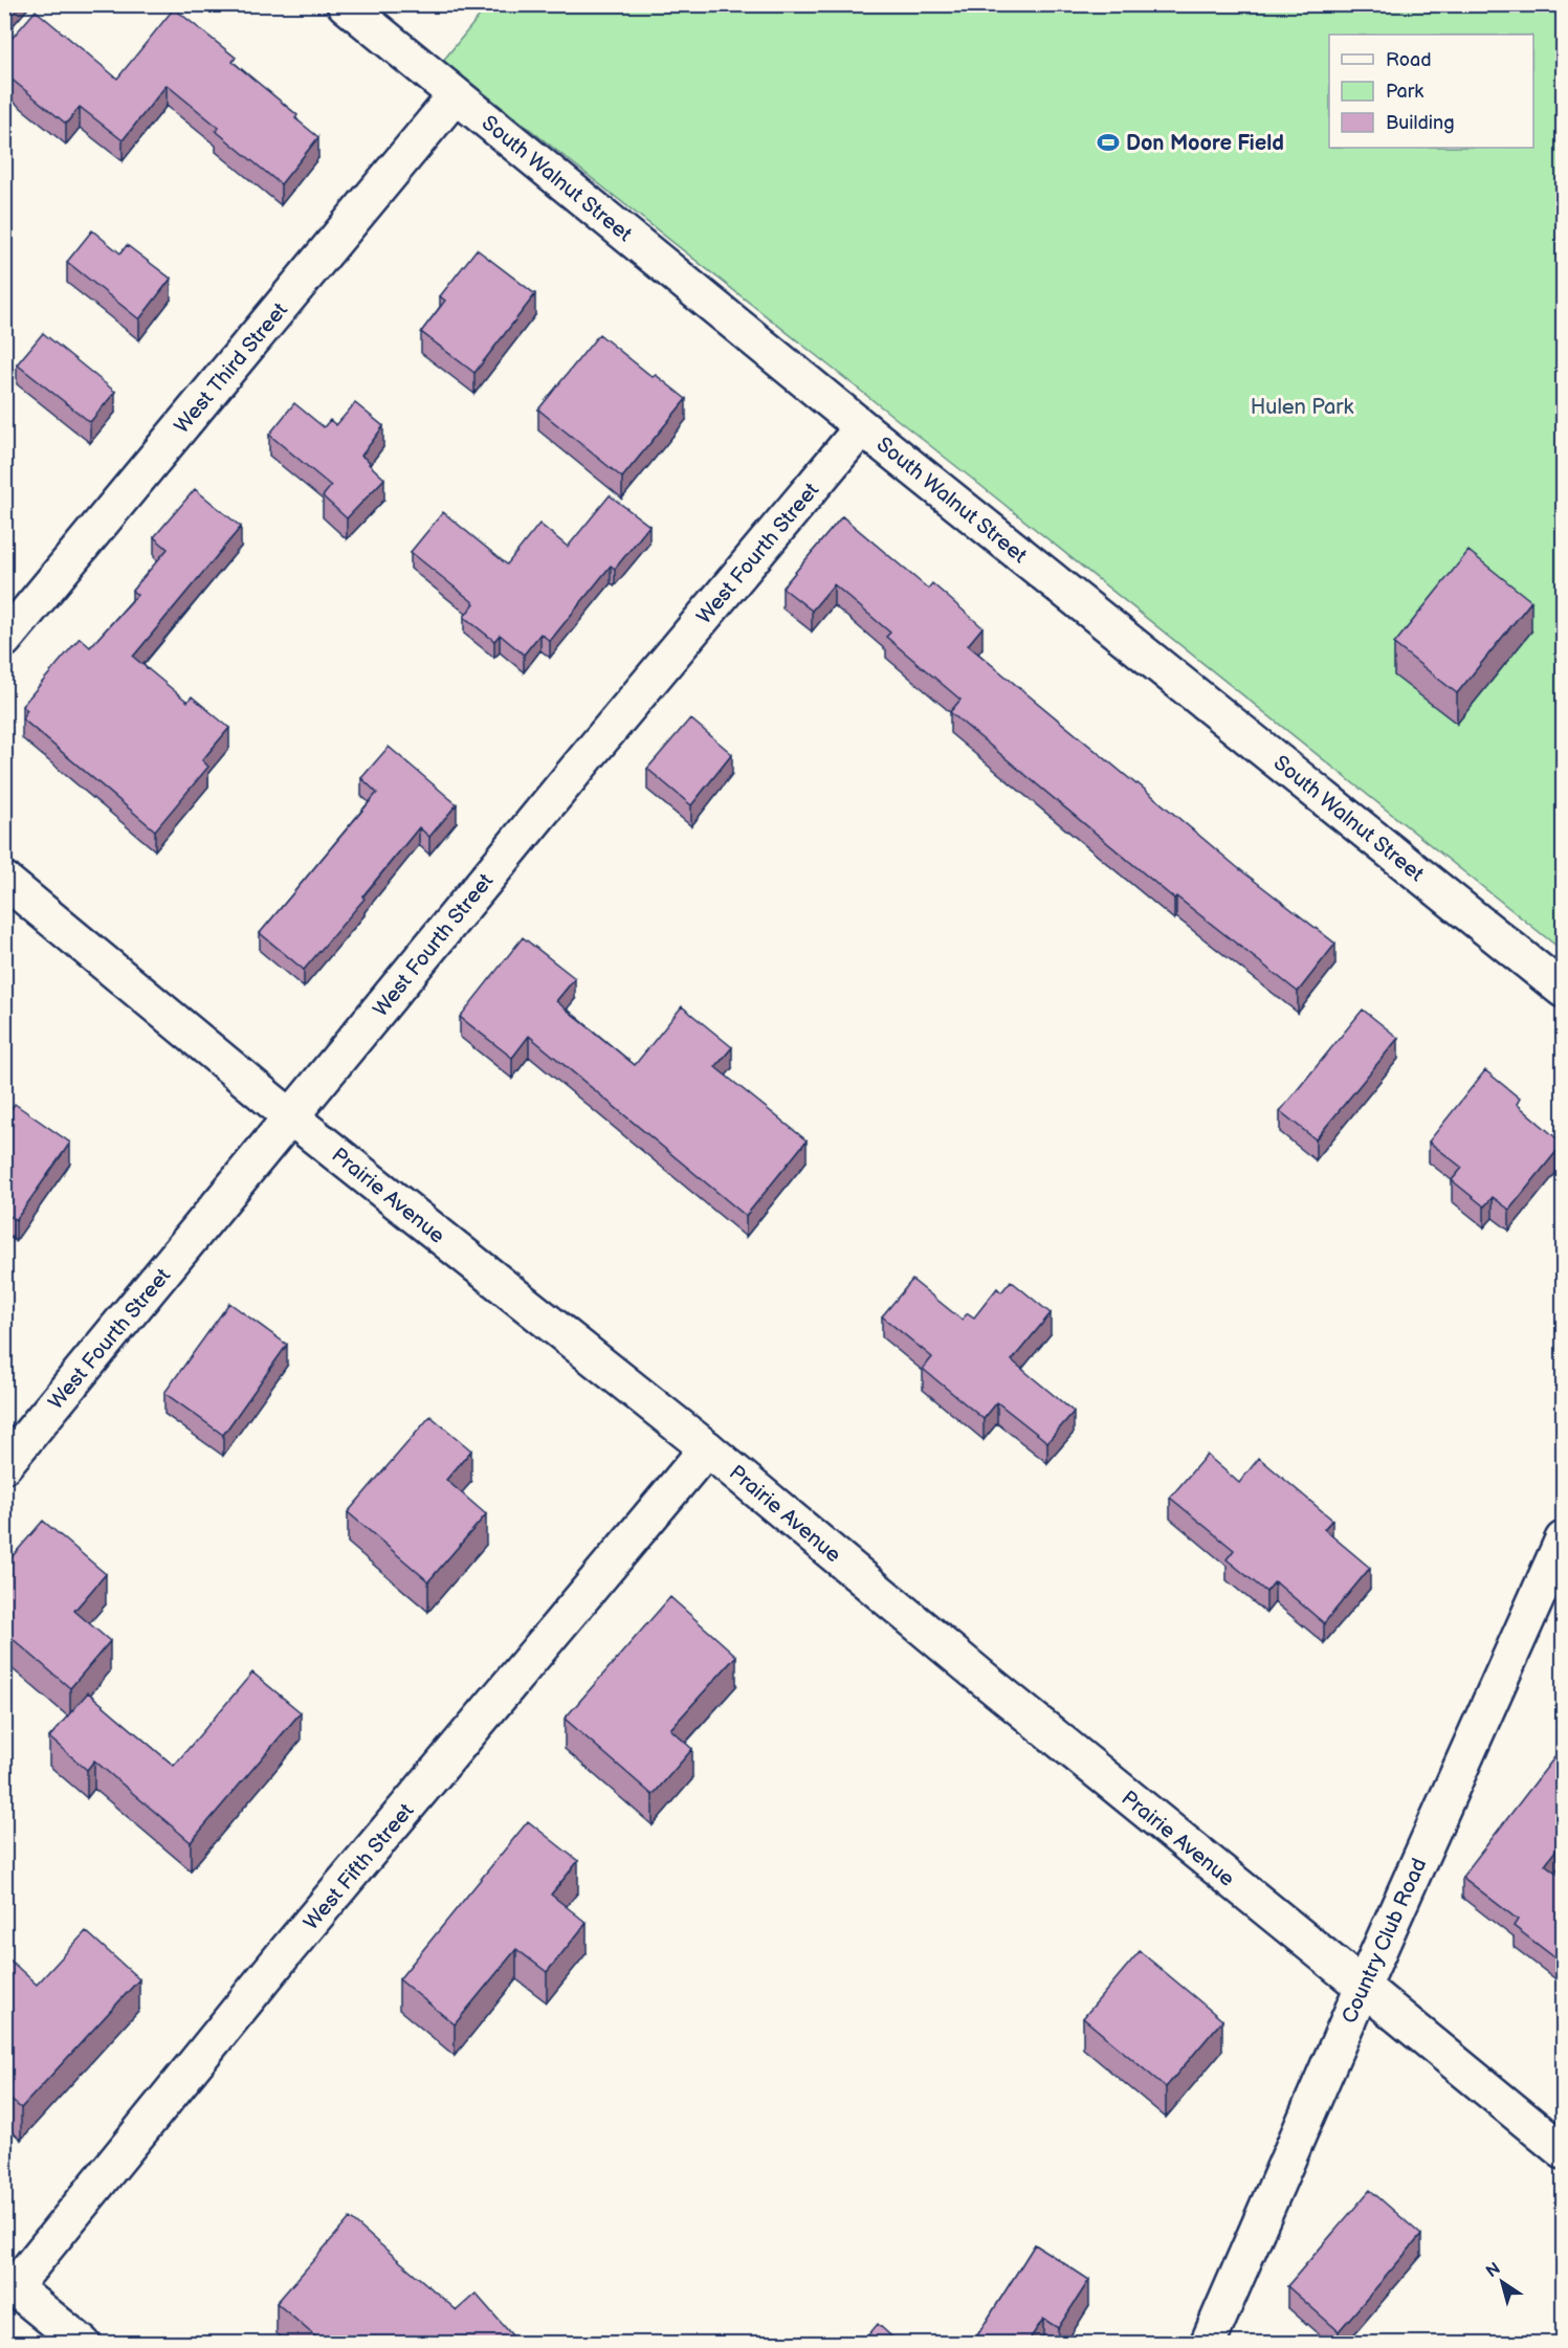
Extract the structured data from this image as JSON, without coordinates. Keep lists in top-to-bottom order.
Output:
{
  "streets": {
    "street": [
      "South Walnut Street",
      "West Third Street",
      "West Fourth Street",
      "Prairie Avenue",
      "West Fifth Street",
      "Country Club Road"
    ]
  },
  "crossings": [
    ["South Walnut Street", "West Third Street"],
    ["South Walnut Street", "West Fourth Street"],
    ["West Fourth Street", "Prairie Avenue"],
    ["Prairie Avenue", "West Fifth Street"],
    ["Prairie Avenue", "Country Club Road"]
  ],
  "parks": ["Hulen Park"],
  "places": {
    "sports": ["Don Moore Field"]
  },
  "legend": ["Road", "Park", "Building"],
  "north": "top left"
}
